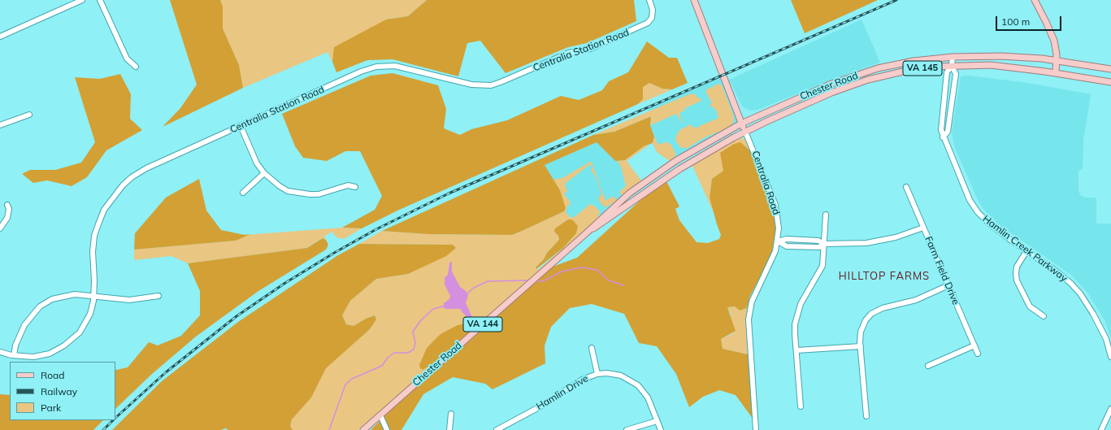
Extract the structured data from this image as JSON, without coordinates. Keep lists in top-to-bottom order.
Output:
{
  "streets": {
    "main road": [
      "VA 145",
      "Chester Road",
      "Centralia Road",
      "VA 144"
    ],
    "street": [
      "Centralia Station Road",
      "Hamlin Creek Parkway",
      "Farm Field Drive",
      "Hamlin Drive"
    ]
  },
  "crossings": [
    ["Chester Road", "Centralia Road"],
    ["Chester Road", "Hamlin Creek Parkway"]
  ],
  "districts": ["HILLTOP FARMS"],
  "legend": ["Road", "Railway", "Park"],
  "scale_bar": "100 m"
}
